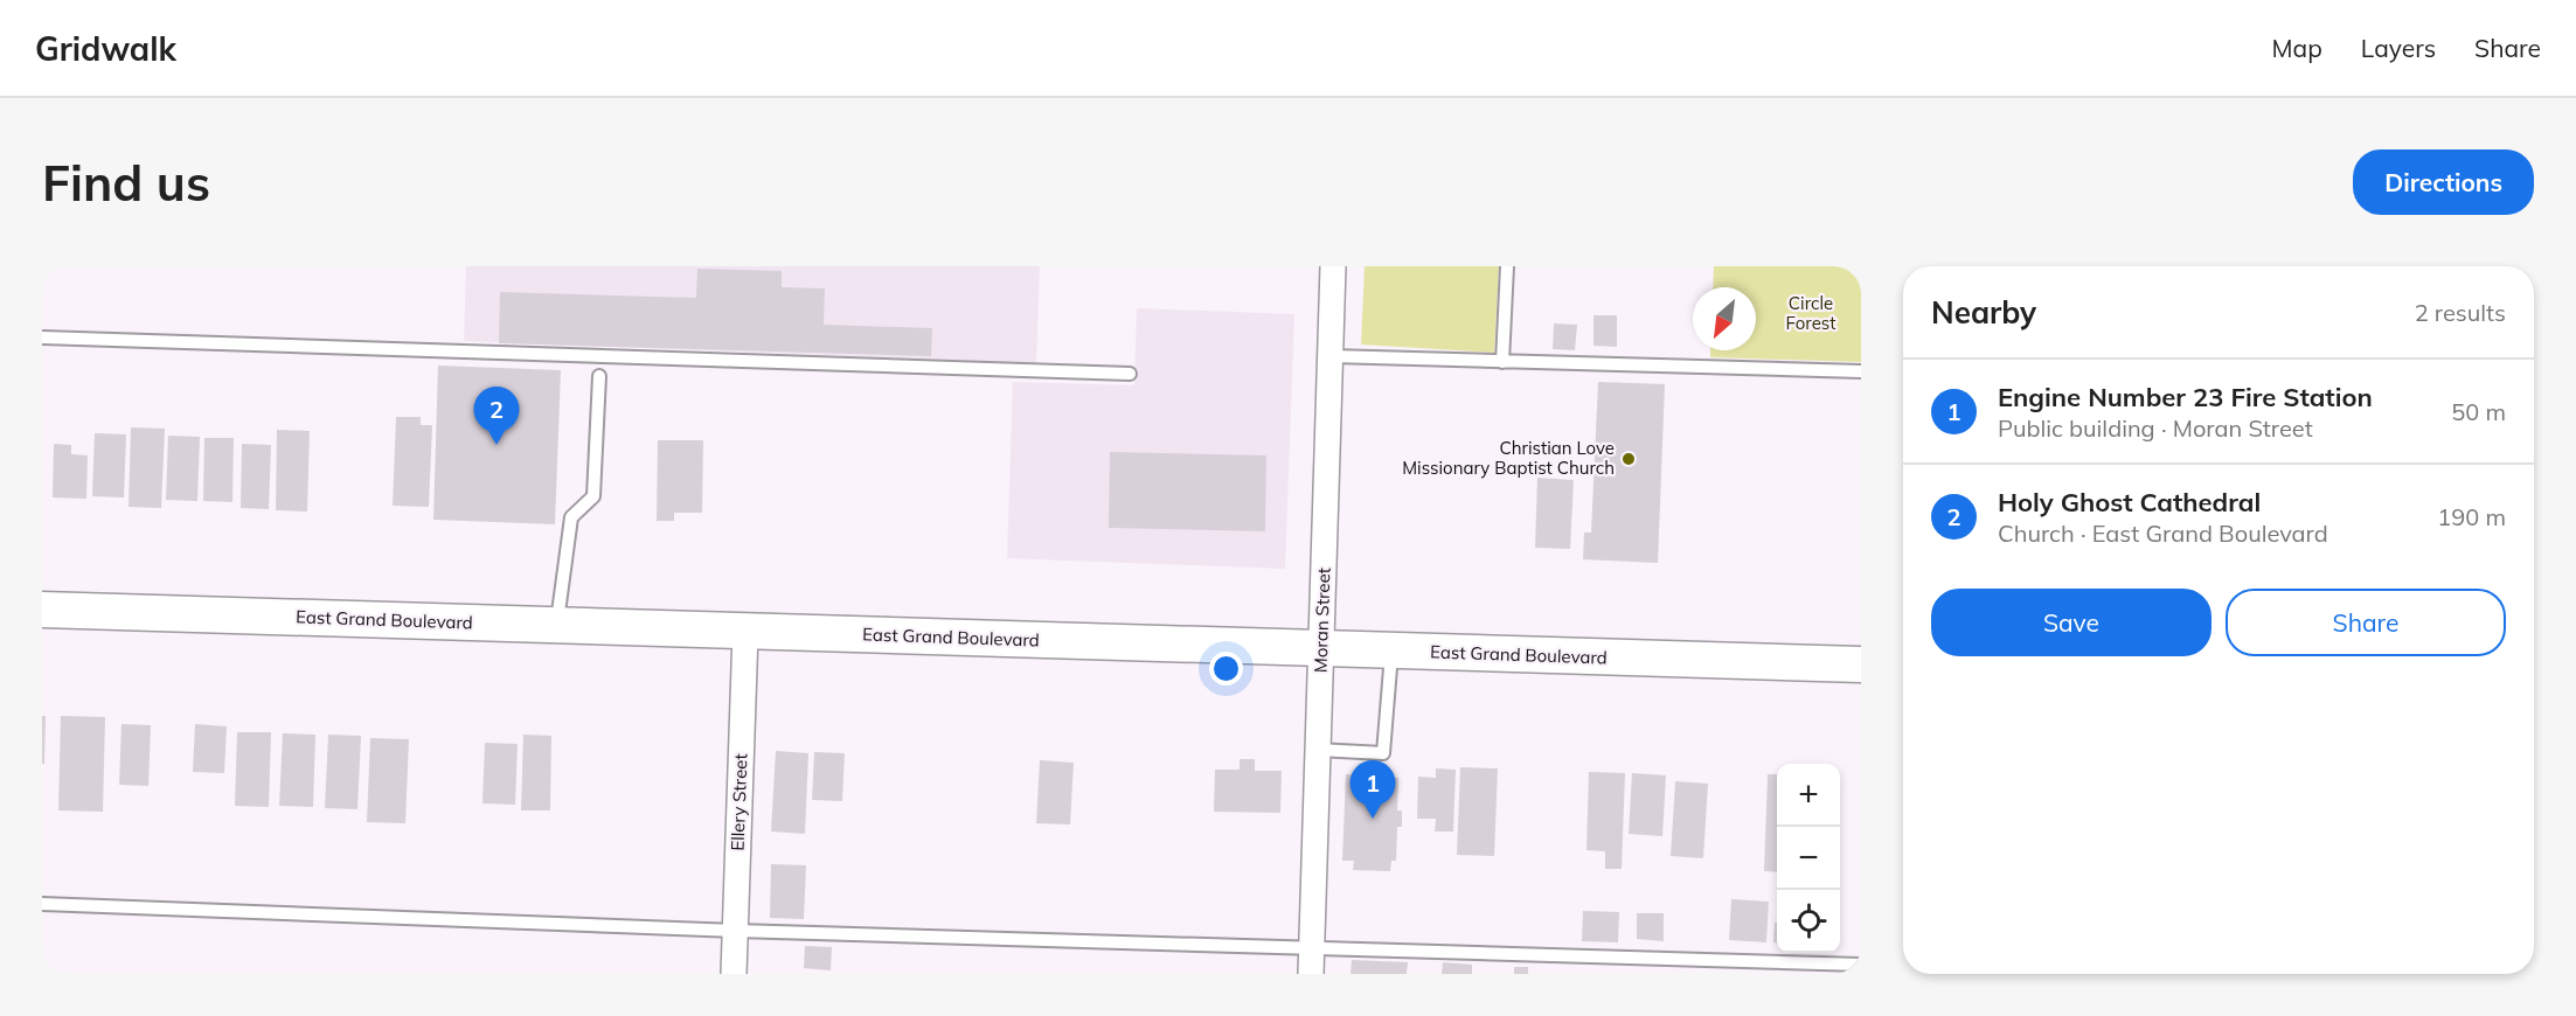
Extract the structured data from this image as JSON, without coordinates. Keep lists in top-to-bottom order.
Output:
{
  "streets": {
    "main road": ["East Grand Boulevard"],
    "street": ["Moran Street", "Ellery Street"]
  },
  "crossings": [
    ["East Grand Boulevard", "Moran Street"],
    ["East Grand Boulevard", "Ellery Street"]
  ],
  "parks": ["Circle Forest"],
  "places": ["Christian Love Missionary Baptist Church"],
  "north": "bottom left",
  "page": {
    "header": "Gridwalk",
    "nav": ["Map", "Layers", "Share"],
    "buttons": [
      "Directions",
      ["Save", "Share"]
    ],
    "title": "Find us",
    "heading": ["Nearby", "2 results"],
    "list": [
      {
        "mark": "1",
        "name": "Engine Number 23 Fire Station",
        "note": "Public building · Moran Street",
        "value": "50 m"
      },
      {
        "mark": "2",
        "name": "Holy Ghost Cathedral",
        "note": "Church · East Grand Boulevard",
        "value": "190 m"
      }
    ],
    "pins": ["2", "1"],
    "map_buttons": ["+", "−"]
  }
}
